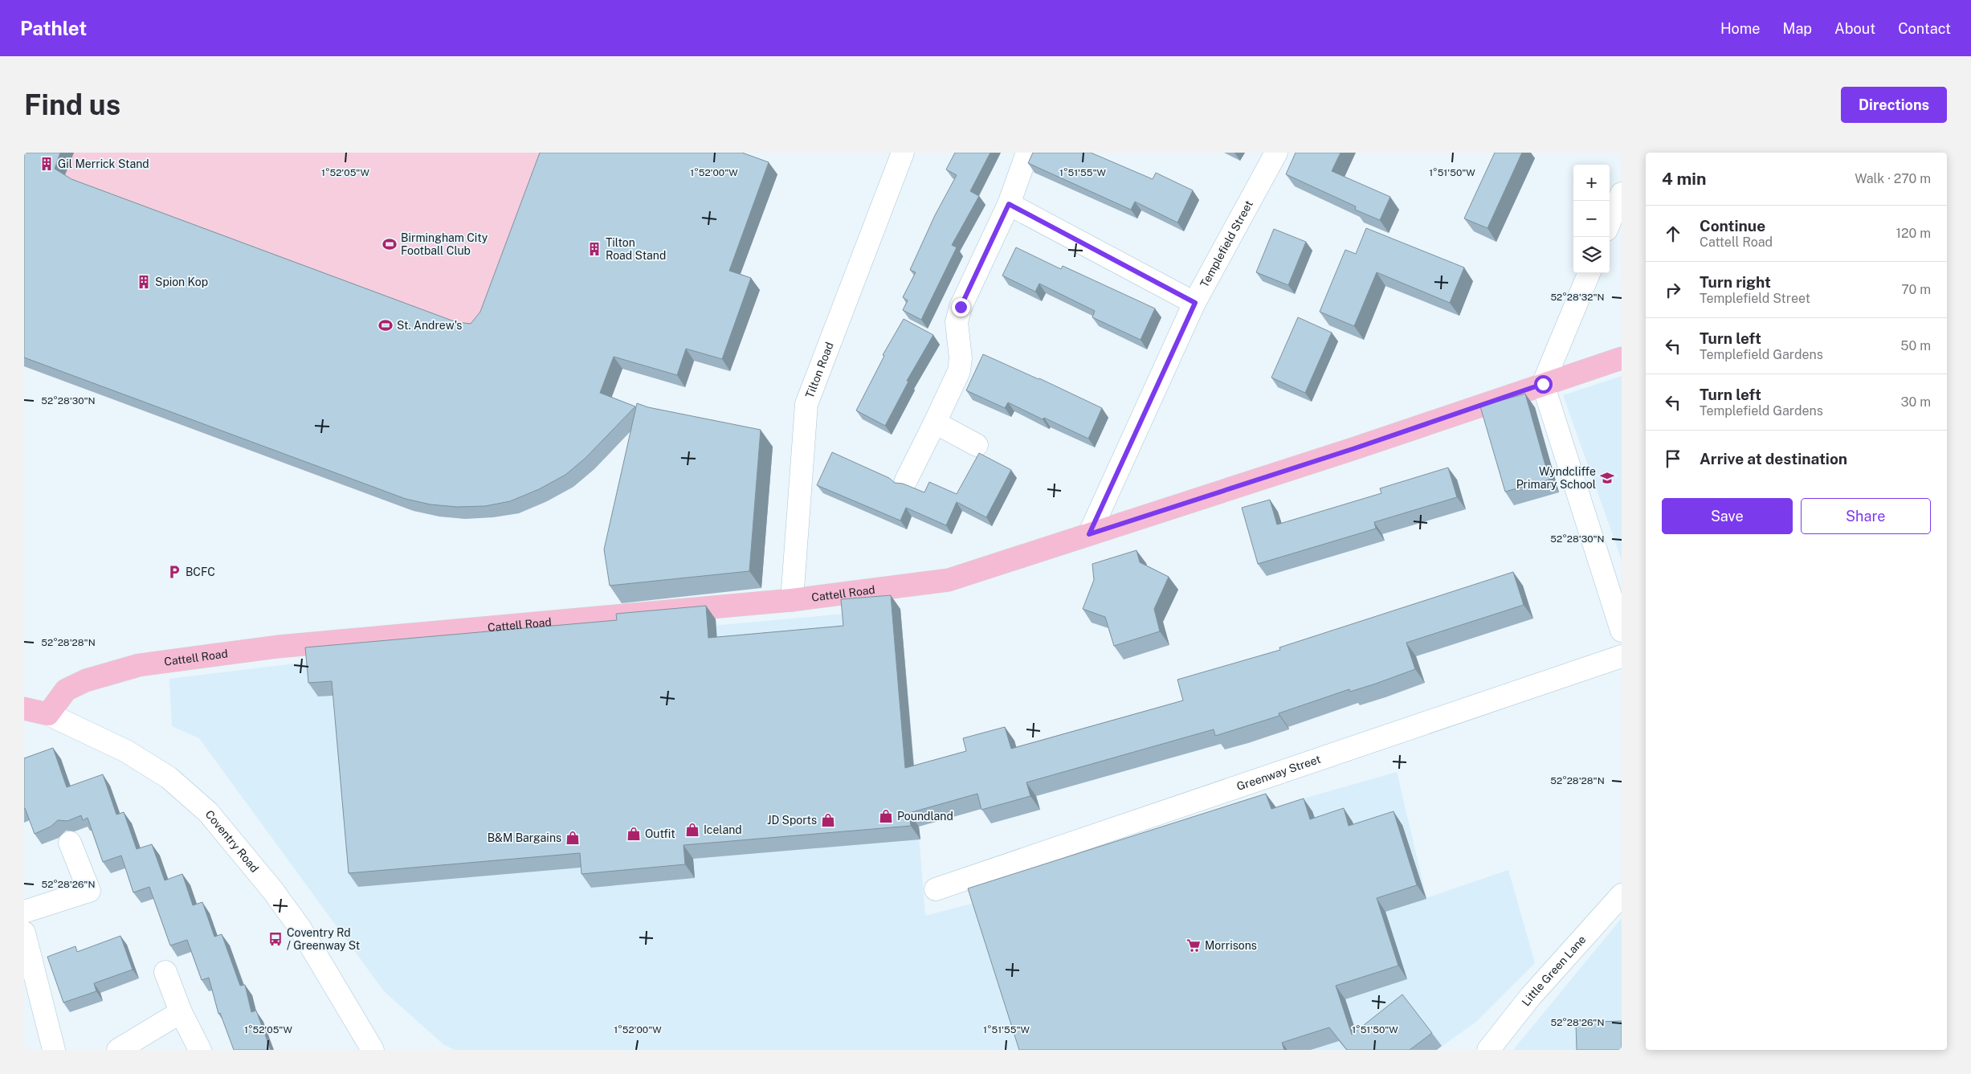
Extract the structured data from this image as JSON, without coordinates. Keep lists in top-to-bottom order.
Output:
{
  "streets": {
    "main road": ["Cattell Road", "Coventry Road"],
    "street": [
      "Templefield Street",
      "Tilton Road",
      "Greenway Street",
      "Little Green Lane"
    ]
  },
  "crossings": [
    ["Templefield Street", "Cattell Road"],
    ["Tilton Road", "Cattell Road"],
    ["Cattell Road", "Coventry Road"]
  ],
  "places": {
    "building": ["Gil Merrick Stand", "Tilton Road Stand", "Spion Kop"],
    "sports": ["Birmingham City Football Club", "St. Andrew's"],
    "school or university": ["Wyndcliffe Primary School"],
    "parking": ["BCFC"],
    "shop": [
      "Poundland",
      "JD Sports",
      "Iceland",
      "Outfit",
      "B&M Bargains"
    ],
    "bus stop": ["Coventry Rd / Greenway St"],
    "supermarket": ["Morrisons"]
  },
  "page": {
    "header": "Pathlet",
    "nav": [
      "Home",
      "Map",
      "About",
      "Contact"
    ],
    "buttons": [
      "Directions",
      ["Save", "Share"]
    ],
    "title": "Find us",
    "heading": ["4 min", "Walk · 270 m"],
    "map_buttons": ["+", "−"],
    "list": [
      ["Continue", "Cattell Road", "120 m"],
      ["Turn right", "Templefield Street", "70 m"],
      ["Turn left", "Templefield Gardens", "50 m"],
      ["Turn left", "Templefield Gardens", "30 m"],
      "Arrive at destination"
    ]
  },
  "coordinates": [
    "1°52'05\"W",
    "1°52'00\"W",
    "1°51'55\"W",
    "1°51'50\"W",
    "52°28'32\"N",
    "52°28'30\"N",
    "52°28'28\"N",
    "52°28'26\"N"
  ]
}
